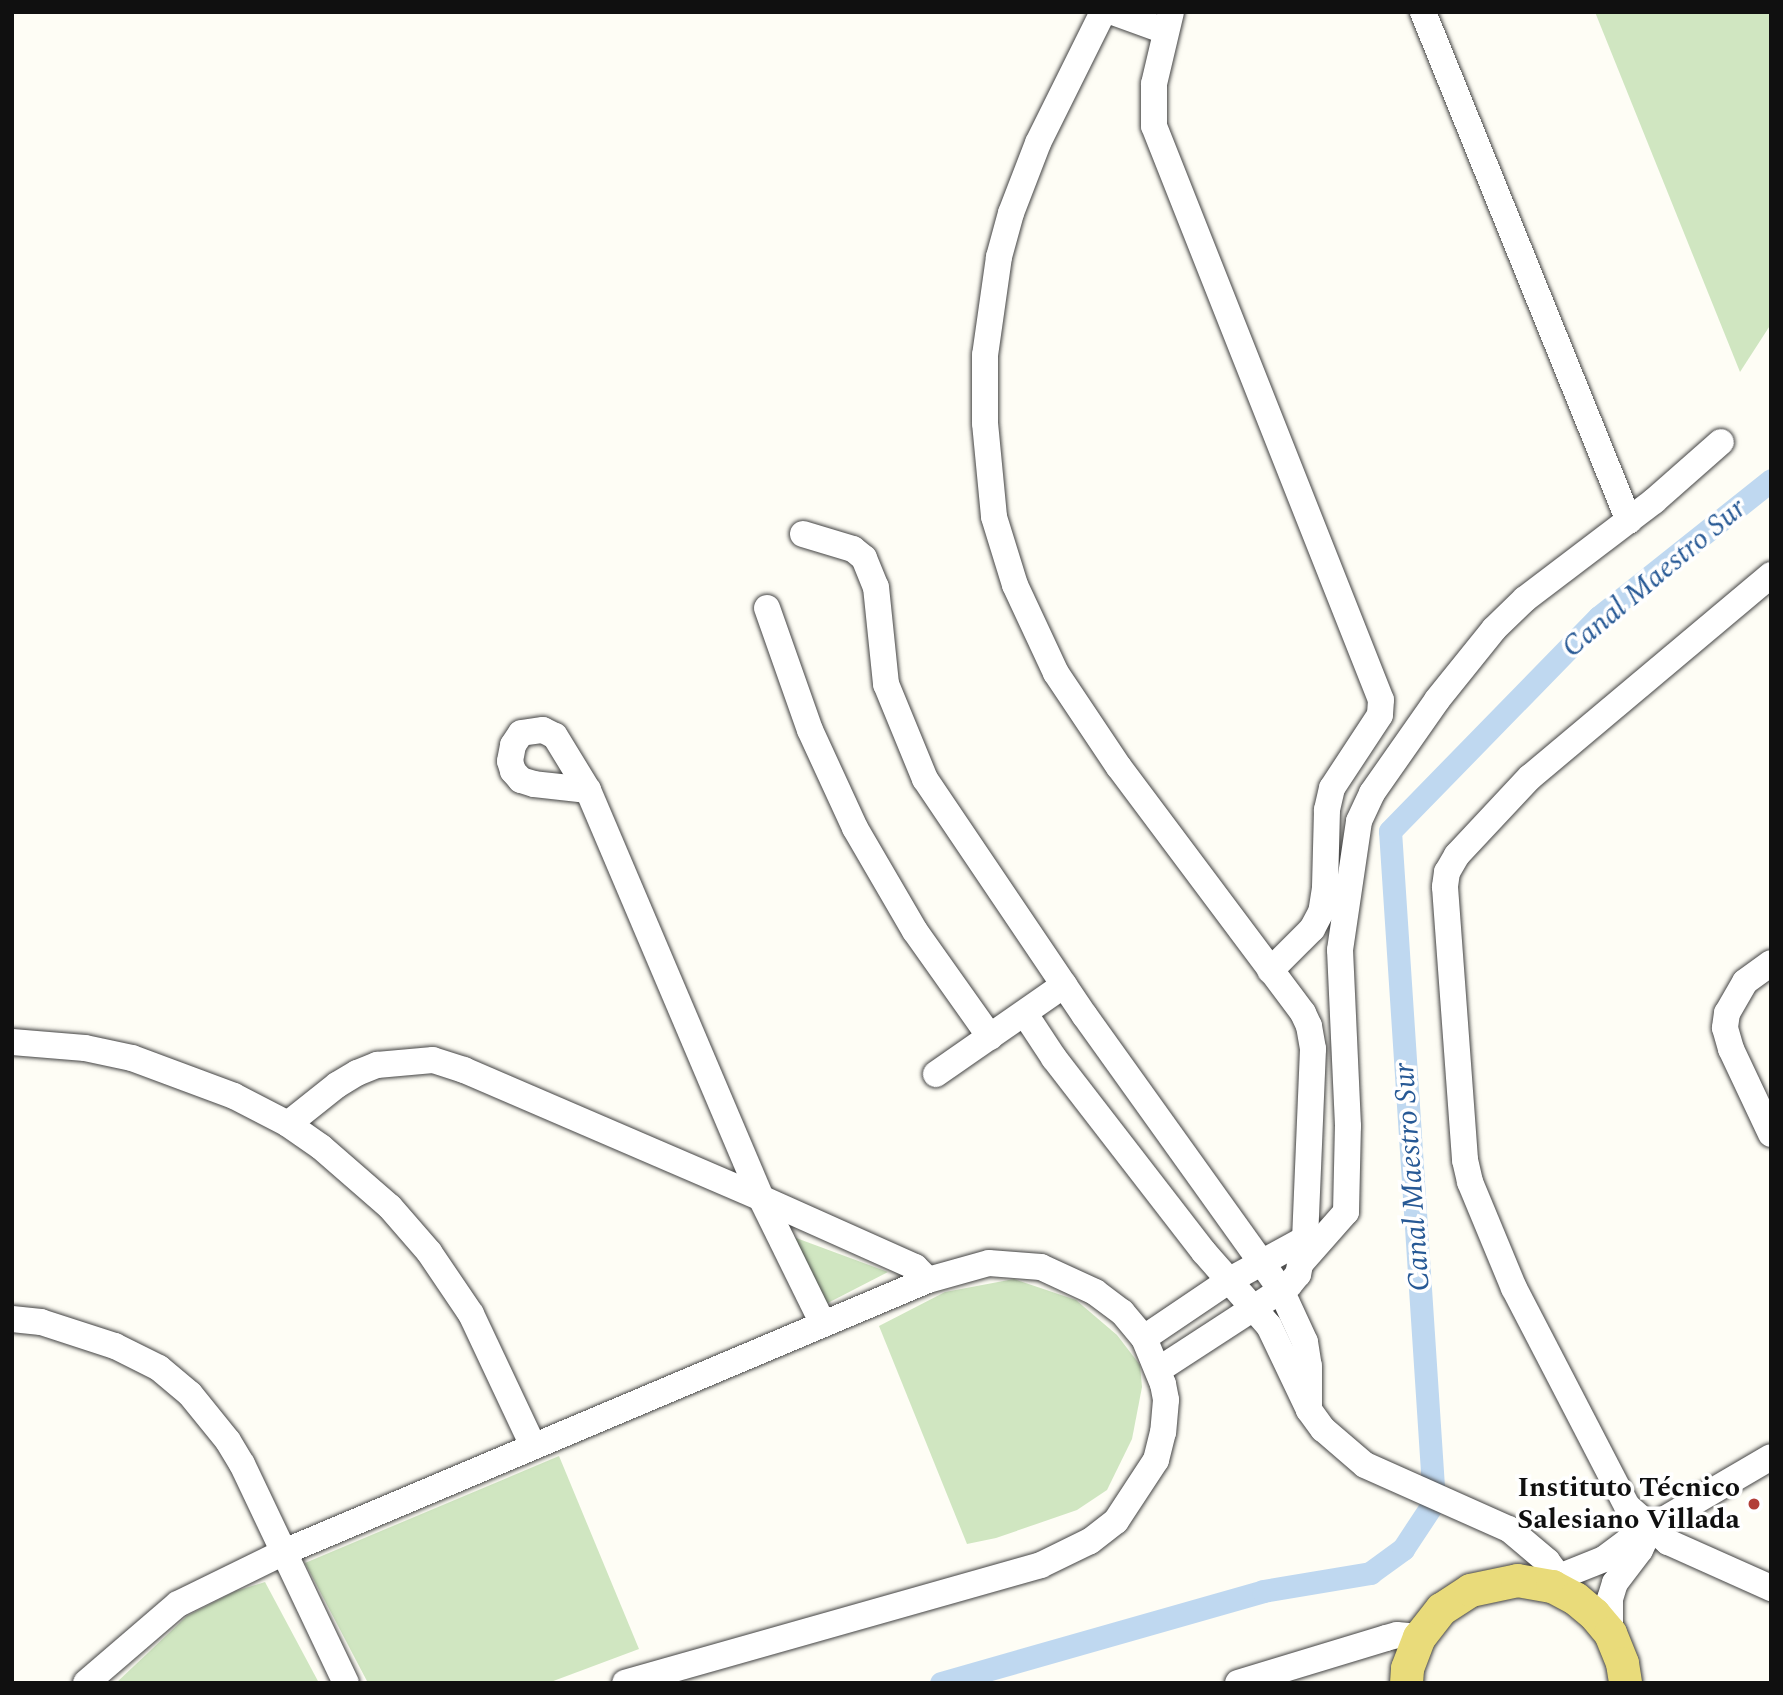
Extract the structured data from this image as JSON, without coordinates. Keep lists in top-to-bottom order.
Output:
{
  "water": ["Canal Maestro Sur"],
  "places": ["Instituto Técnico Salesiano Villada"]
}
